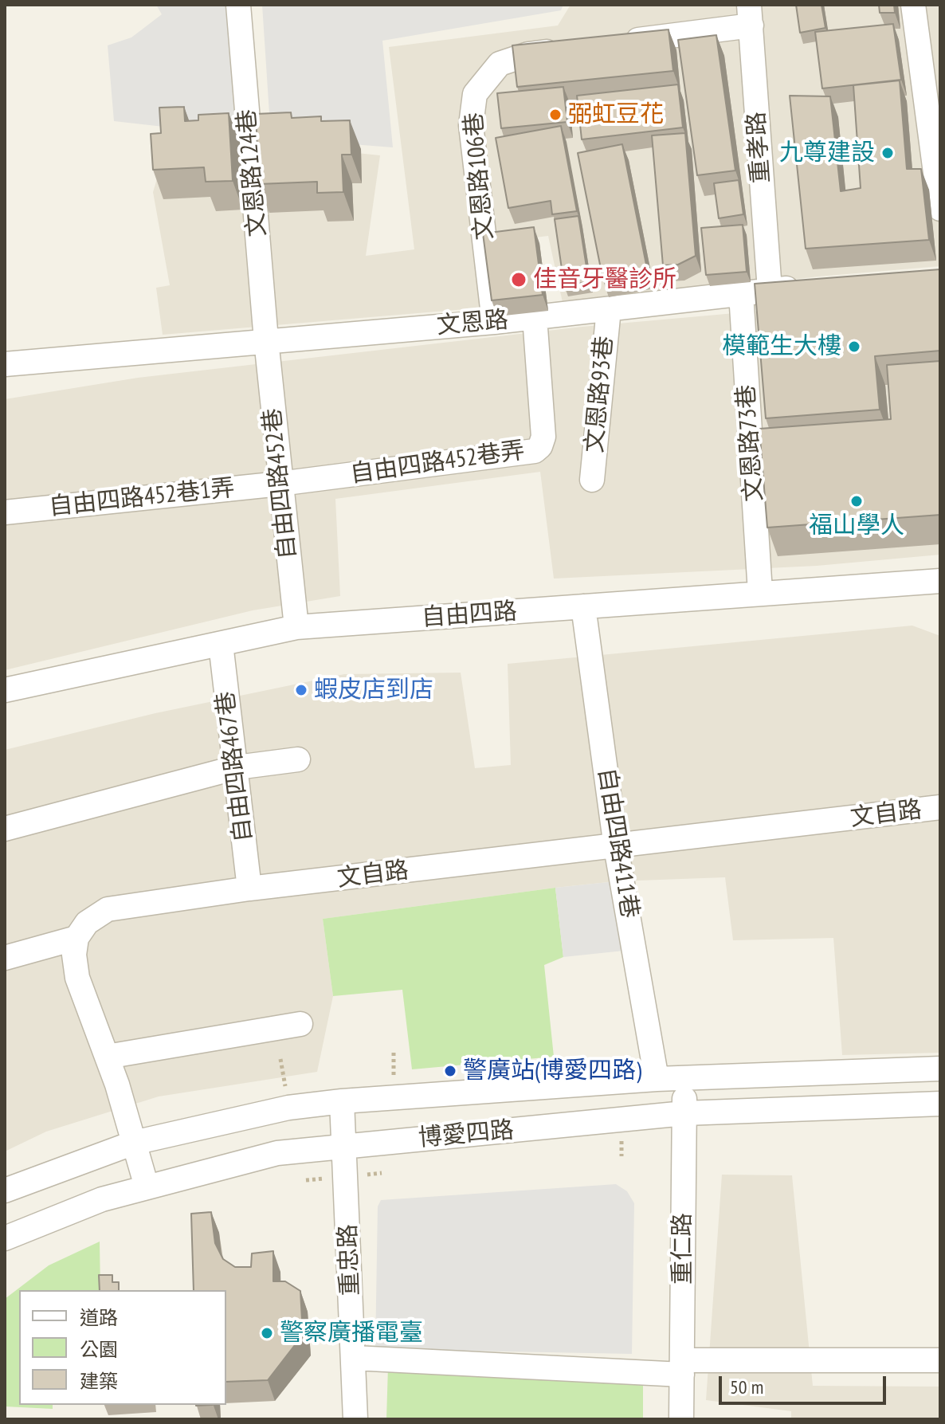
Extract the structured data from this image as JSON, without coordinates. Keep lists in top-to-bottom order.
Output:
{
  "streets": {
    "street": [
      "重孝路",
      "文恩路124巷",
      "文恩路106巷",
      "文恩路",
      "文恩路93巷",
      "文恩路73巷",
      "自由四路452巷弄",
      "自由四路452巷",
      "自由四路452巷1弄",
      "自由四路",
      "自由四路467巷",
      "文自路",
      "自由四路411巷",
      "博愛四路",
      "重仁路",
      "重忠路"
    ]
  },
  "crossings": [
    ["重孝路", "文恩路"],
    ["文恩路124巷", "文恩路"],
    ["文恩路124巷", "自由四路452巷"],
    ["文恩路106巷", "文恩路"],
    ["文恩路", "文恩路93巷"],
    ["文恩路", "文恩路73巷"],
    ["文恩路", "自由四路452巷弄"],
    ["文恩路", "自由四路452巷"],
    ["文恩路73巷", "自由四路"],
    ["自由四路452巷弄", "自由四路452巷"],
    ["自由四路452巷弄", "自由四路452巷1弄"],
    ["自由四路452巷", "自由四路452巷1弄"],
    ["自由四路452巷", "自由四路"],
    ["自由四路", "自由四路467巷"],
    ["自由四路", "自由四路411巷"],
    ["自由四路467巷", "文自路"],
    ["文自路", "自由四路411巷"],
    ["自由四路411巷", "博愛四路"],
    ["博愛四路", "重仁路"],
    ["博愛四路", "重忠路"]
  ],
  "places": [
    "弼虹豆花",
    "九尊建設",
    "佳音牙醫診所",
    "模範生大樓",
    "福山學人",
    "蝦皮店到店",
    "警廣站(博愛四路)",
    "警察廣播電臺"
  ],
  "legend": ["道路", "公園", "建築"],
  "scale_bar": "50 m"
}
